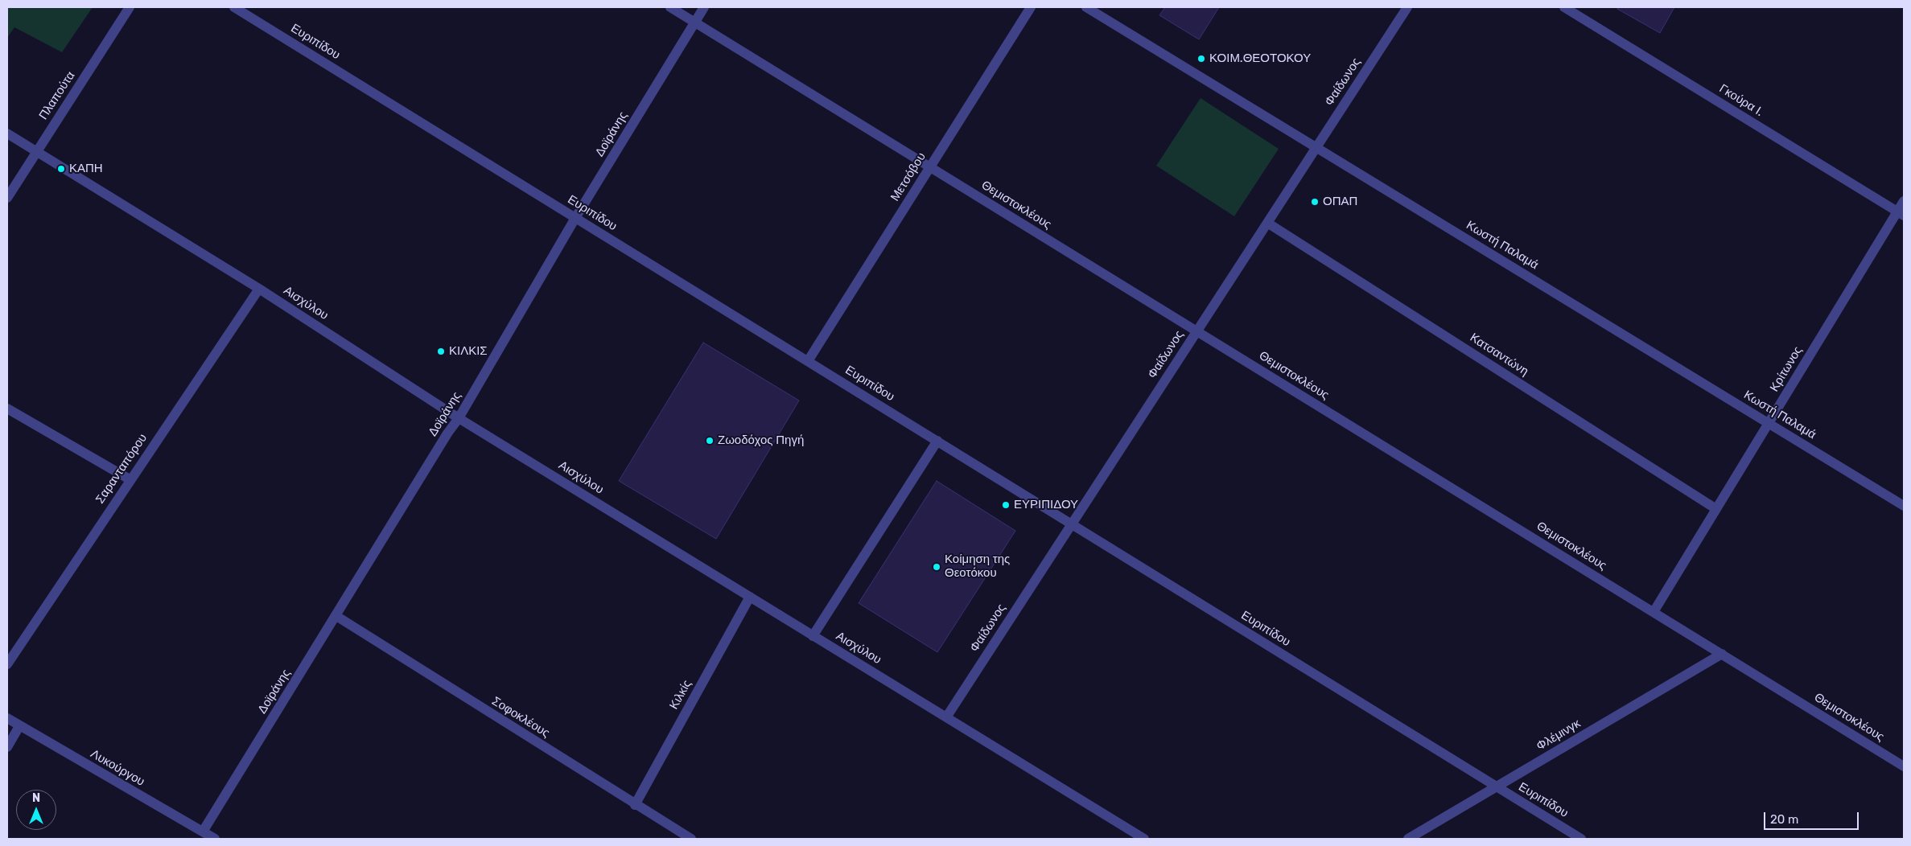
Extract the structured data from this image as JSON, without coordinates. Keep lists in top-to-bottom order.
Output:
{
  "streets": {
    "street": [
      "Ευριπίδου",
      "Φαίδωνος",
      "Πλαπούτα",
      "Γκούρα Ι.",
      "Δοϊράνης",
      "Μετσόβου",
      "Θεμιστοκλέους",
      "Κωστή Παλαμά",
      "Αισχύλου",
      "Κατσαντώνη",
      "Κρίτωνος",
      "Σαρανταπόρου",
      "Κιλκίς",
      "Σοφοκλέους",
      "Φλέμινγκ",
      "Λυκούργου"
    ]
  },
  "crossings": [
    ["Ευριπίδου", "Φαίδωνος"],
    ["Ευριπίδου", "Δοϊράνης"],
    ["Ευριπίδου", "Μετσόβου"],
    ["Ευριπίδου", "Φλέμινγκ"],
    ["Φαίδωνος", "Θεμιστοκλέους"],
    ["Φαίδωνος", "Κωστή Παλαμά"],
    ["Φαίδωνος", "Αισχύλου"],
    ["Φαίδωνος", "Κατσαντώνη"],
    ["Πλαπούτα", "Αισχύλου"],
    ["Γκούρα Ι.", "Κρίτωνος"],
    ["Δοϊράνης", "Θεμιστοκλέους"],
    ["Δοϊράνης", "Αισχύλου"],
    ["Δοϊράνης", "Σοφοκλέους"],
    ["Δοϊράνης", "Λυκούργου"],
    ["Μετσόβου", "Θεμιστοκλέους"],
    ["Θεμιστοκλέους", "Κρίτωνος"],
    ["Θεμιστοκλέους", "Φλέμινγκ"],
    ["Κωστή Παλαμά", "Κρίτωνος"],
    ["Αισχύλου", "Σαρανταπόρου"],
    ["Αισχύλου", "Κιλκίς"],
    ["Κατσαντώνη", "Κρίτωνος"],
    ["Κιλκίς", "Σοφοκλέους"]
  ],
  "places": [
    "ΚΟΙΜ.ΘΕΟΤΟΚΟΥ",
    "ΚΑΠΗ",
    "ΟΠΑΠ",
    "ΚΙΛΚΙΣ",
    "Ζωοδόχος Πηγή",
    "ΕΥΡΙΠΙΔΟΥ",
    "Κοίμηση της Θεοτόκου"
  ],
  "scale_bar": "20 m",
  "north": "top"
}
